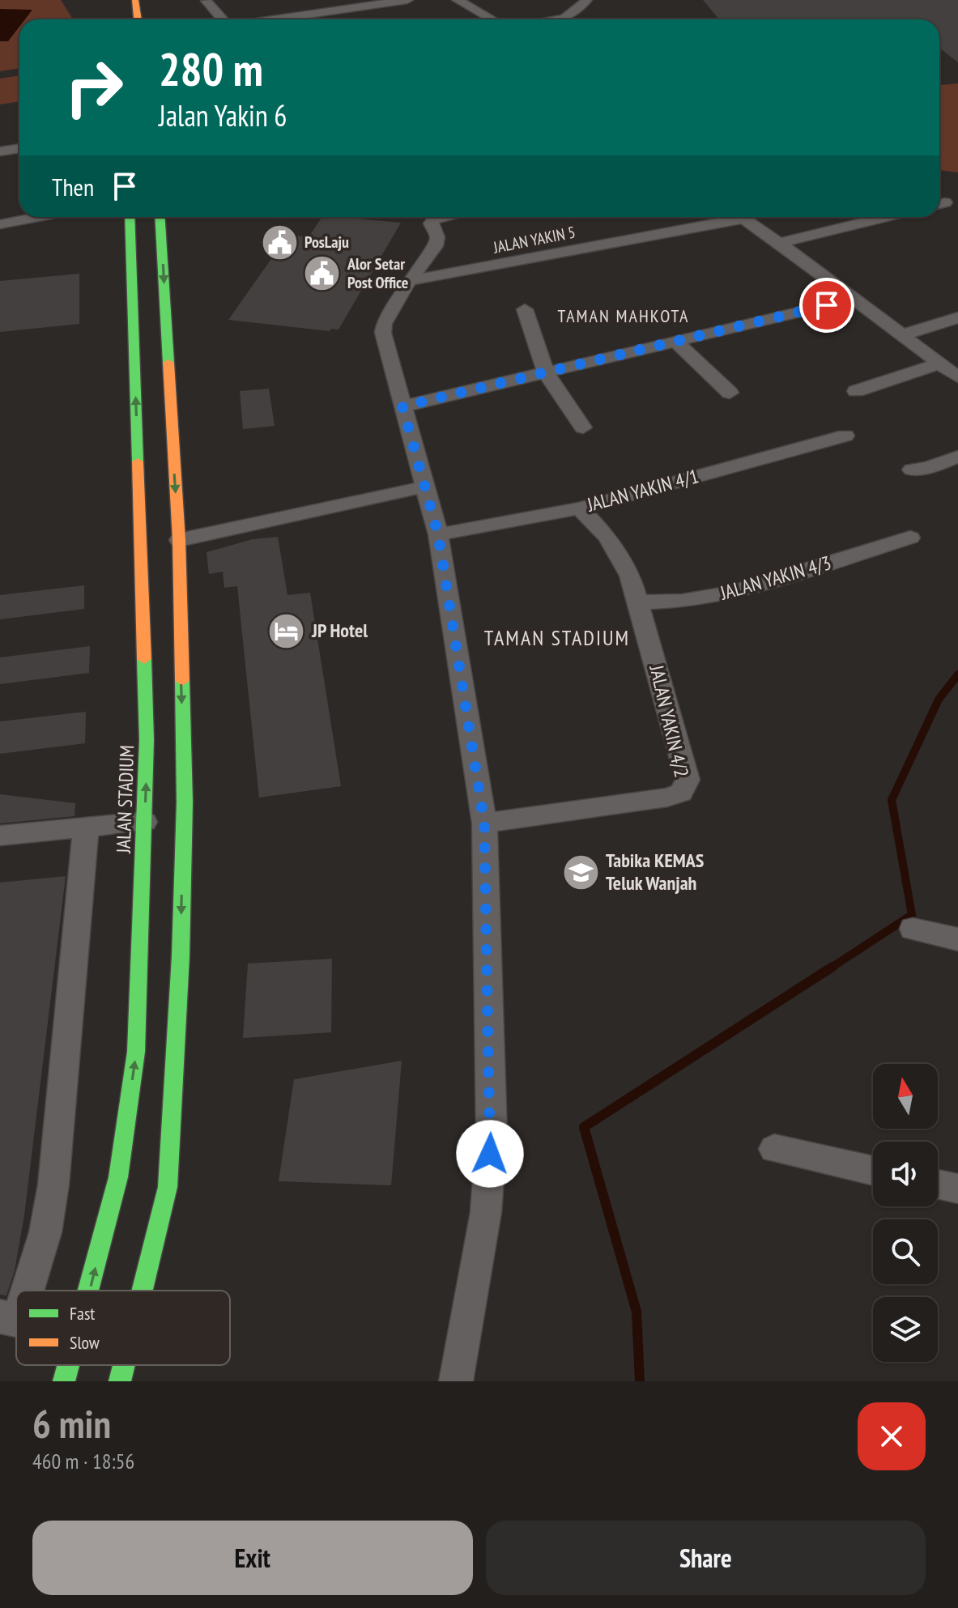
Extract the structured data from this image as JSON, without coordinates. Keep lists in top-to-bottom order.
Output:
{
  "streets": {
    "main road": ["JALAN STADIUM"],
    "street": [
      "JALAN YAKIN 5",
      "JALAN YAKIN 4/1",
      "JALAN YAKIN 4/3",
      "JALAN YAKIN 4/2"
    ]
  },
  "crossings": [
    ["JALAN YAKIN 4/1", "JALAN YAKIN 4/2"],
    ["JALAN YAKIN 4/3", "JALAN YAKIN 4/2"]
  ],
  "districts": ["TAMAN MAHKOTA", "TAMAN STADIUM"],
  "places": {
    "public building": ["PosLaju", "Alor Setar Post Office"],
    "hotel": ["JP Hotel"],
    "school or university": ["Tabika KEMAS Teluk Wanjah"]
  },
  "legend": ["Fast", "Slow"],
  "north": "top",
  "page": {
    "turn": ["280 m", "Jalan Yakin 6"],
    "then": "Then",
    "heading": ["6 min", "460 m · 18:56"],
    "buttons": ["Exit", "Share"]
  }
}
